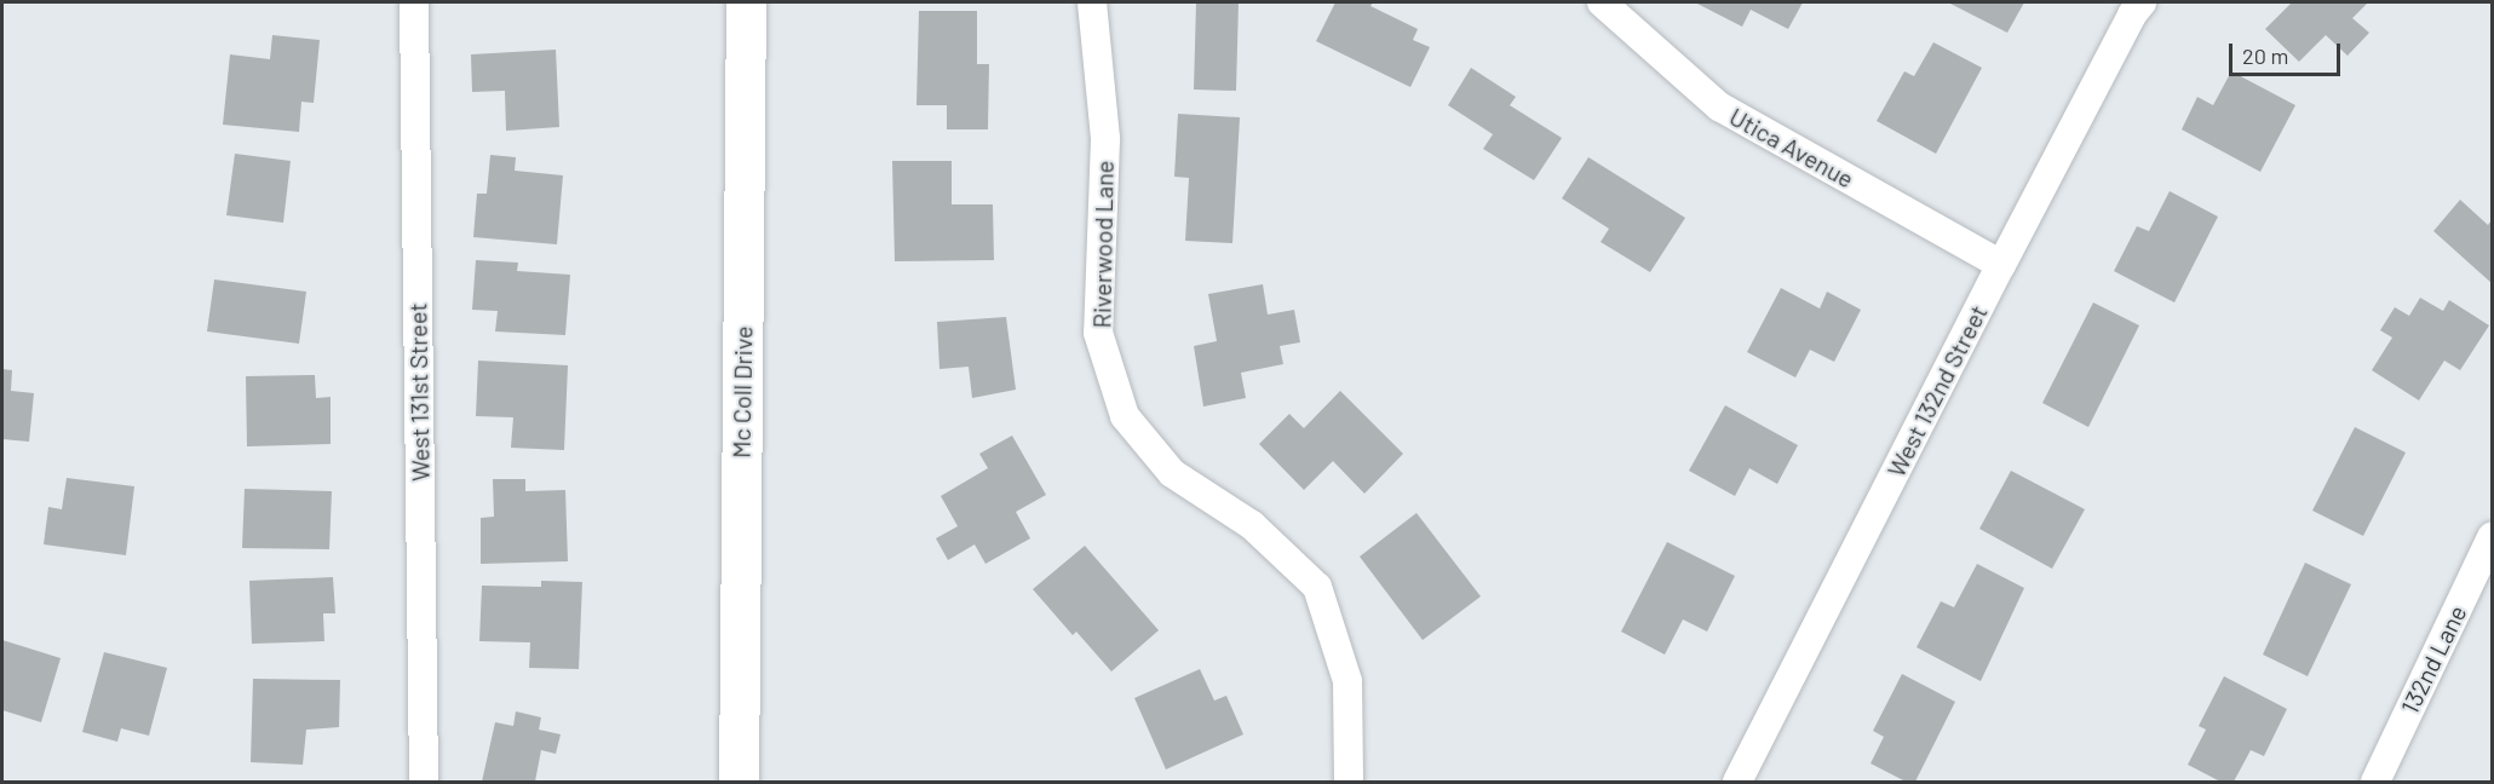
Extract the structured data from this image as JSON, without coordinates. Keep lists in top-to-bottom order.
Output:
{
  "streets": {
    "main road": ["Mc Coll Drive"],
    "street": [
      "Utica Avenue",
      "Riverwood Lane",
      "West 132nd Street",
      "West 131st Street",
      "132nd Lane"
    ]
  },
  "crossings": [
    ["Utica Avenue", "West 132nd Street"]
  ],
  "scale_bar": "20 m"
}
